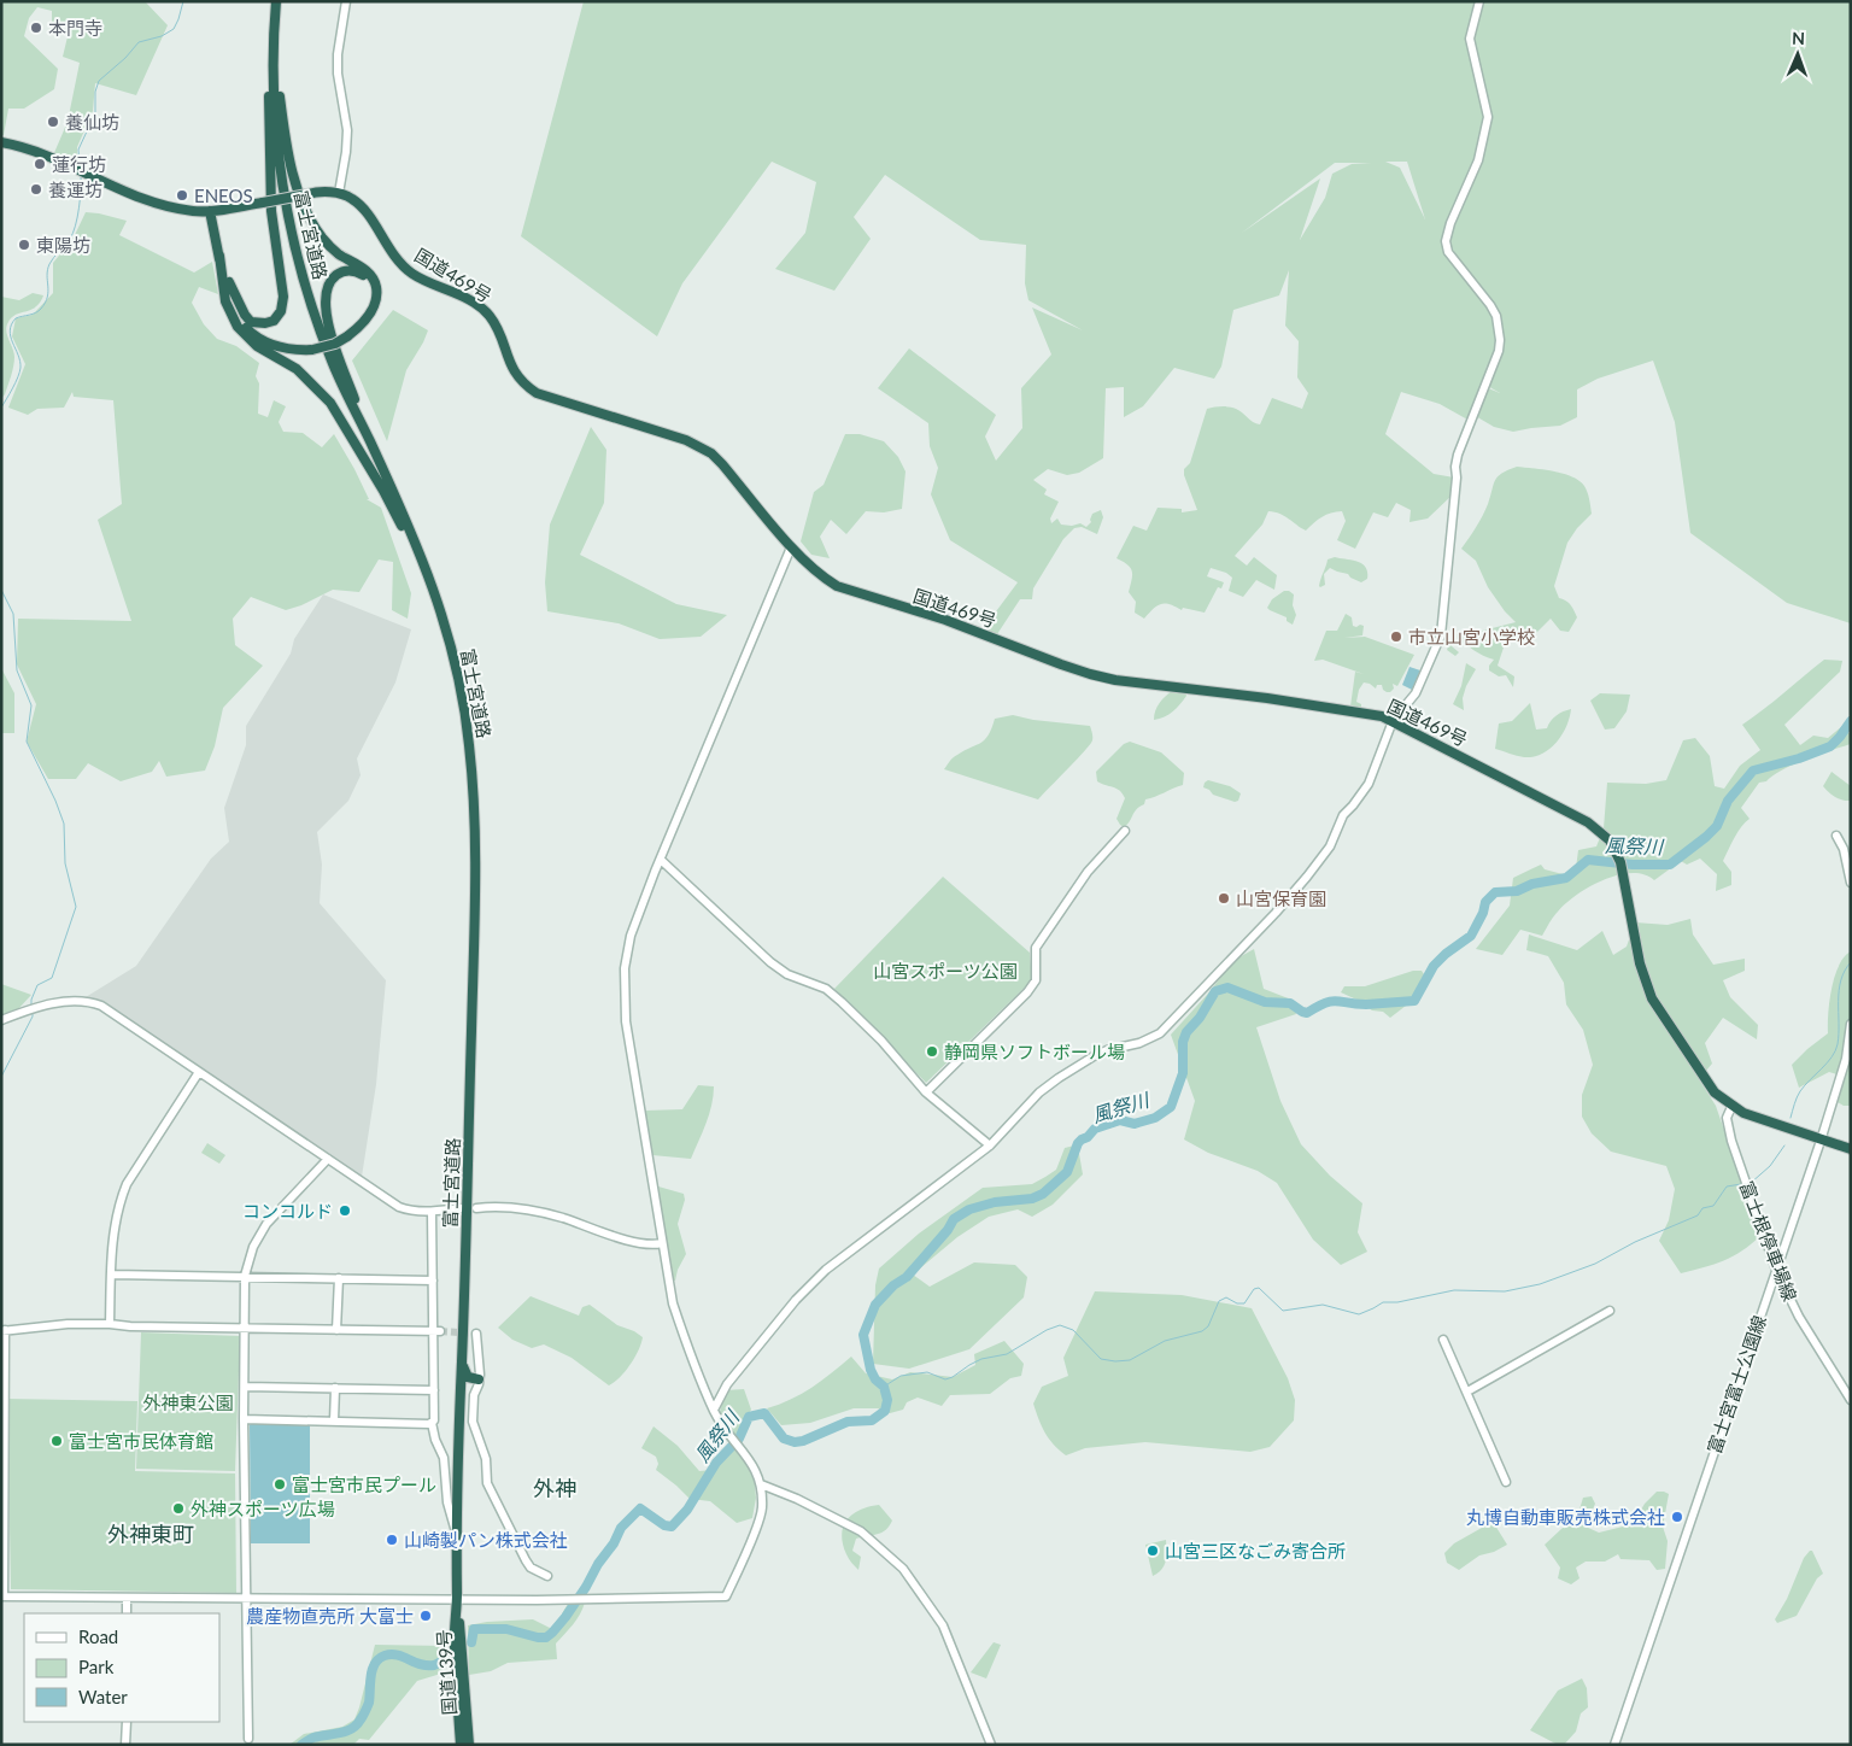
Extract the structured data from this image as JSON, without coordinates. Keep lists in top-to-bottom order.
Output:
{
  "streets": {
    "highway": ["富士宮道路", "国道469号", "国道139号"],
    "street": ["富士根停車場線", "富士宮富士公園線"]
  },
  "crossings": [
    ["富士宮道路", "国道139号"],
    ["国道469号", "富士根停車場線"],
    ["国道469号", "富士宮富士公園線"],
    ["富士根停車場線", "富士宮富士公園線"]
  ],
  "districts": ["外神", "外神東町"],
  "water": ["風祭川"],
  "parks": ["山宮スポーツ公園", "外神東公園"],
  "places": [
    "本門寺",
    "養仙坊",
    "蓮行坊",
    "養運坊",
    "ENEOS",
    "東陽坊",
    "市立山宮小学校",
    "山宮保育園",
    "静岡県ソフトボール場",
    "コンコルド",
    "富士宮市民体育館",
    "富士宮市民プール",
    "外神スポーツ広場",
    "丸博自動車販売株式会社",
    "山崎製パン株式会社",
    "山宮三区なごみ寄合所",
    "農産物直売所 大富士"
  ],
  "legend": ["Road", "Park", "Water"],
  "north": "top"
}
